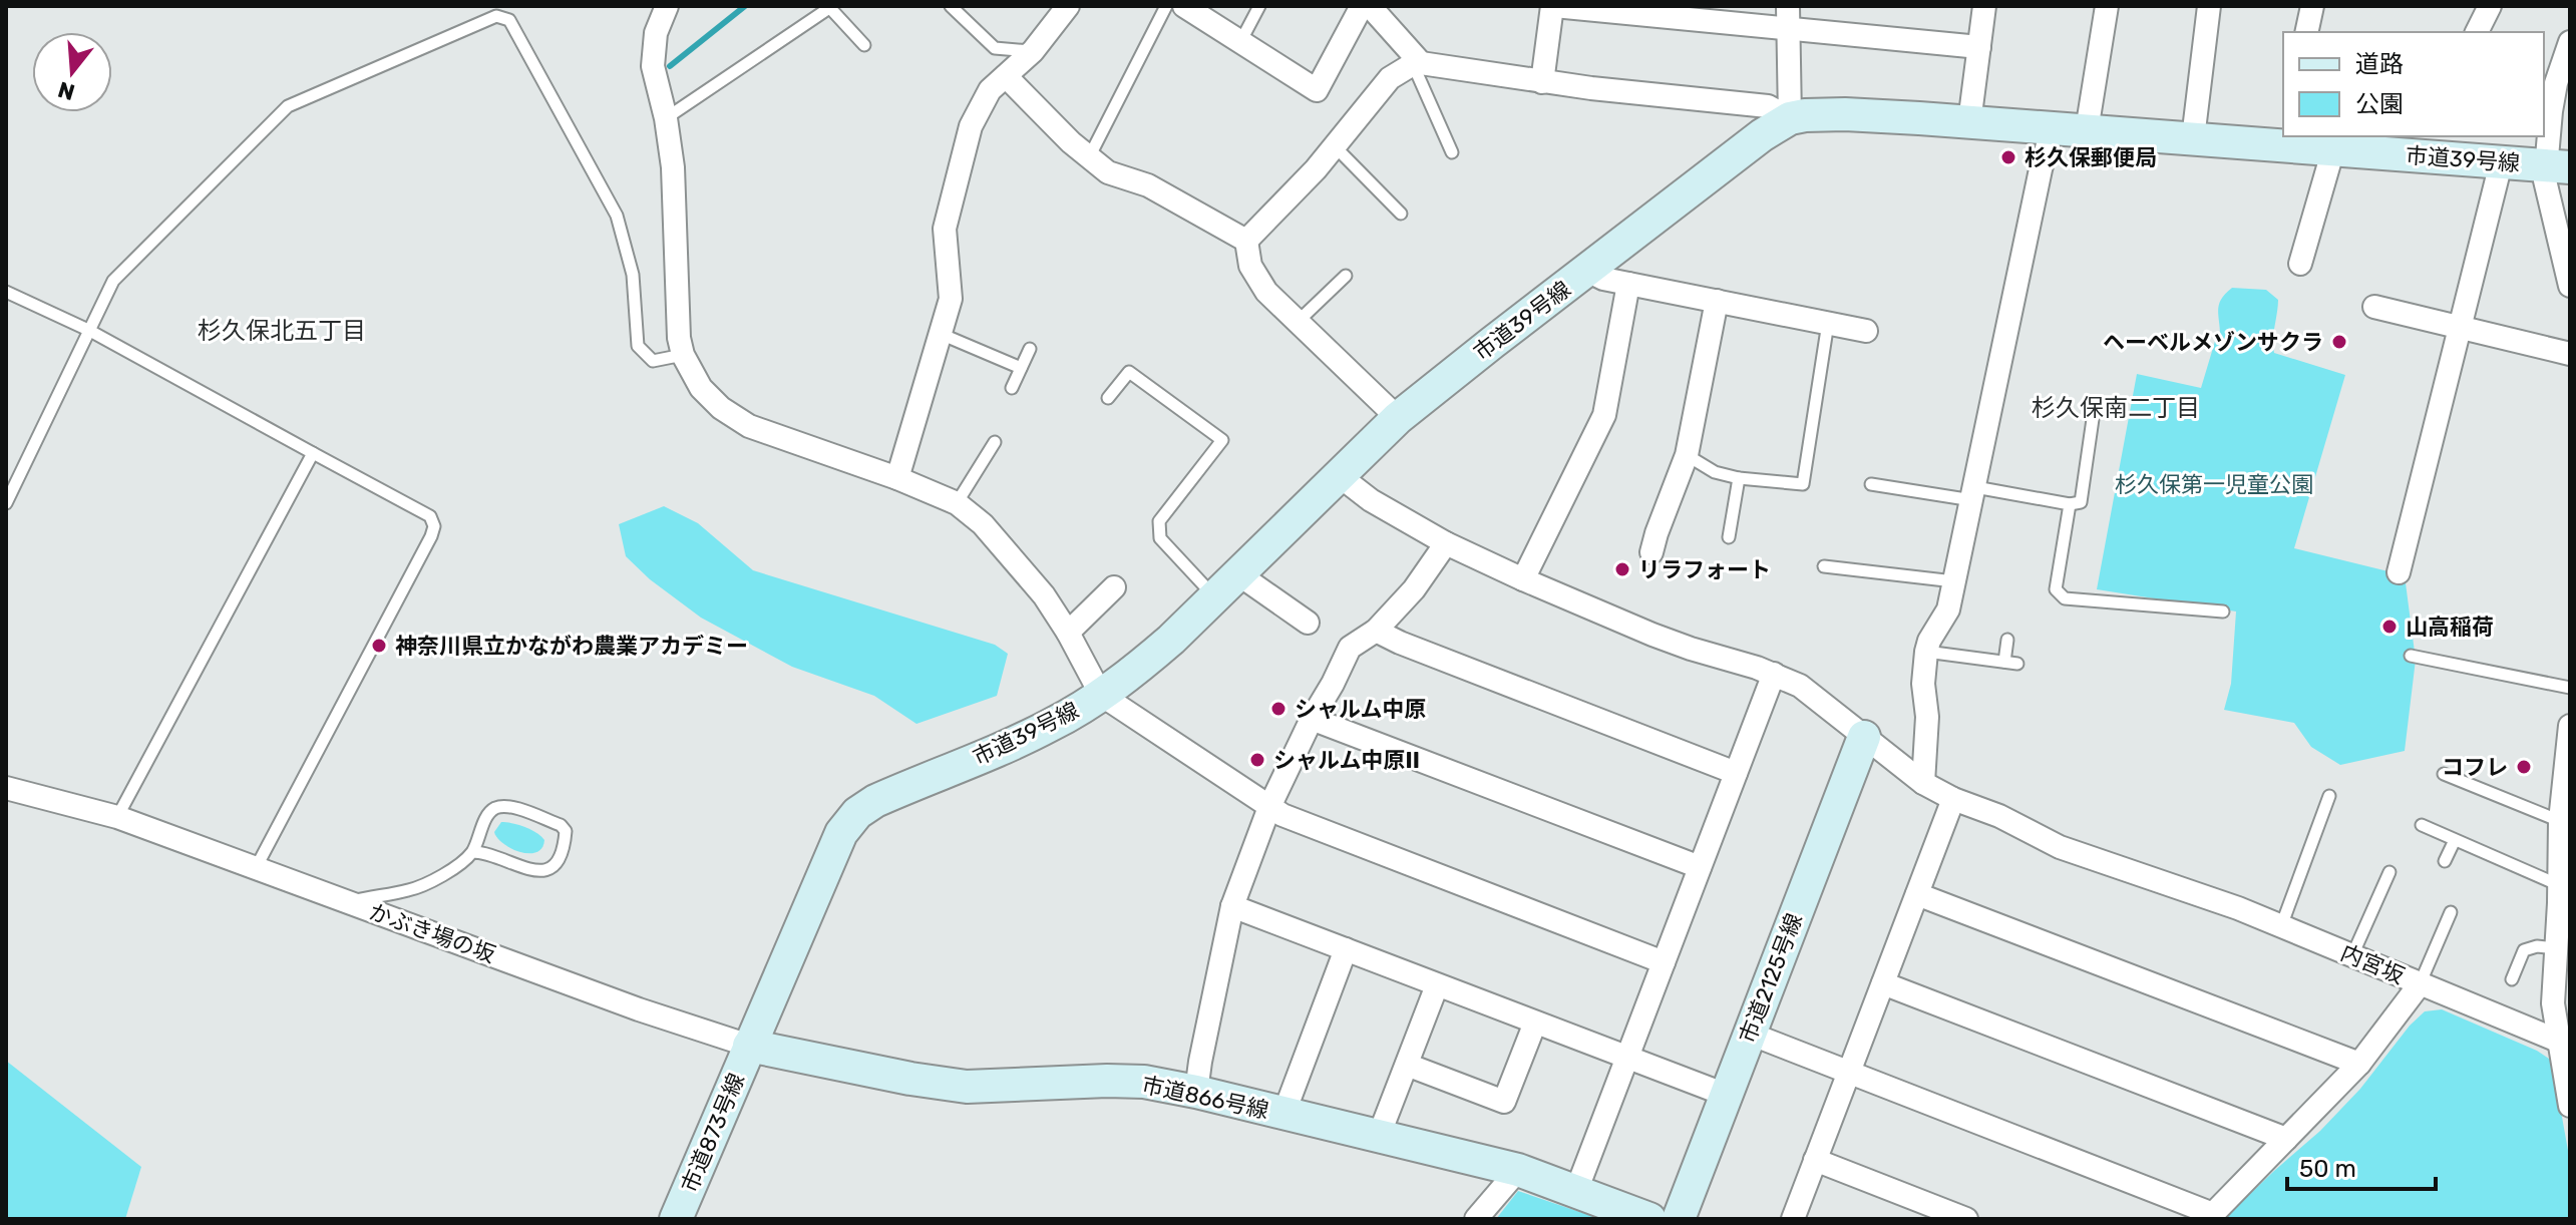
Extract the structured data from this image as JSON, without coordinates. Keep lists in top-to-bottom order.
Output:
{
  "streets": {
    "street": [
      "市道39号線",
      "かぶき場の坂",
      "内宮坂",
      "市道2125号線",
      "市道866号線",
      "市道873号線"
    ]
  },
  "crossings": [
    ["市道39号線", "かぶき場の坂"],
    ["市道39号線", "内宮坂"],
    ["市道39号線", "市道866号線"],
    ["市道39号線", "市道873号線"],
    ["かぶき場の坂", "市道866号線"],
    ["かぶき場の坂", "市道873号線"],
    ["内宮坂", "市道2125号線"],
    ["市道866号線", "市道873号線"]
  ],
  "districts": ["杉久保北五丁目", "杉久保南二丁目"],
  "parks": ["杉久保第一児童公園"],
  "places": [
    "杉久保郵便局",
    "ヘーベルメゾンサクラ",
    "リラフォート",
    "山高稲荷",
    "神奈川県立かながわ農業アカデミー",
    "シャルム中原",
    "シャルム中原II",
    "コフレ"
  ],
  "legend": ["道路", "公園"],
  "scale_bar": "50 m",
  "north": "bottom"
}
